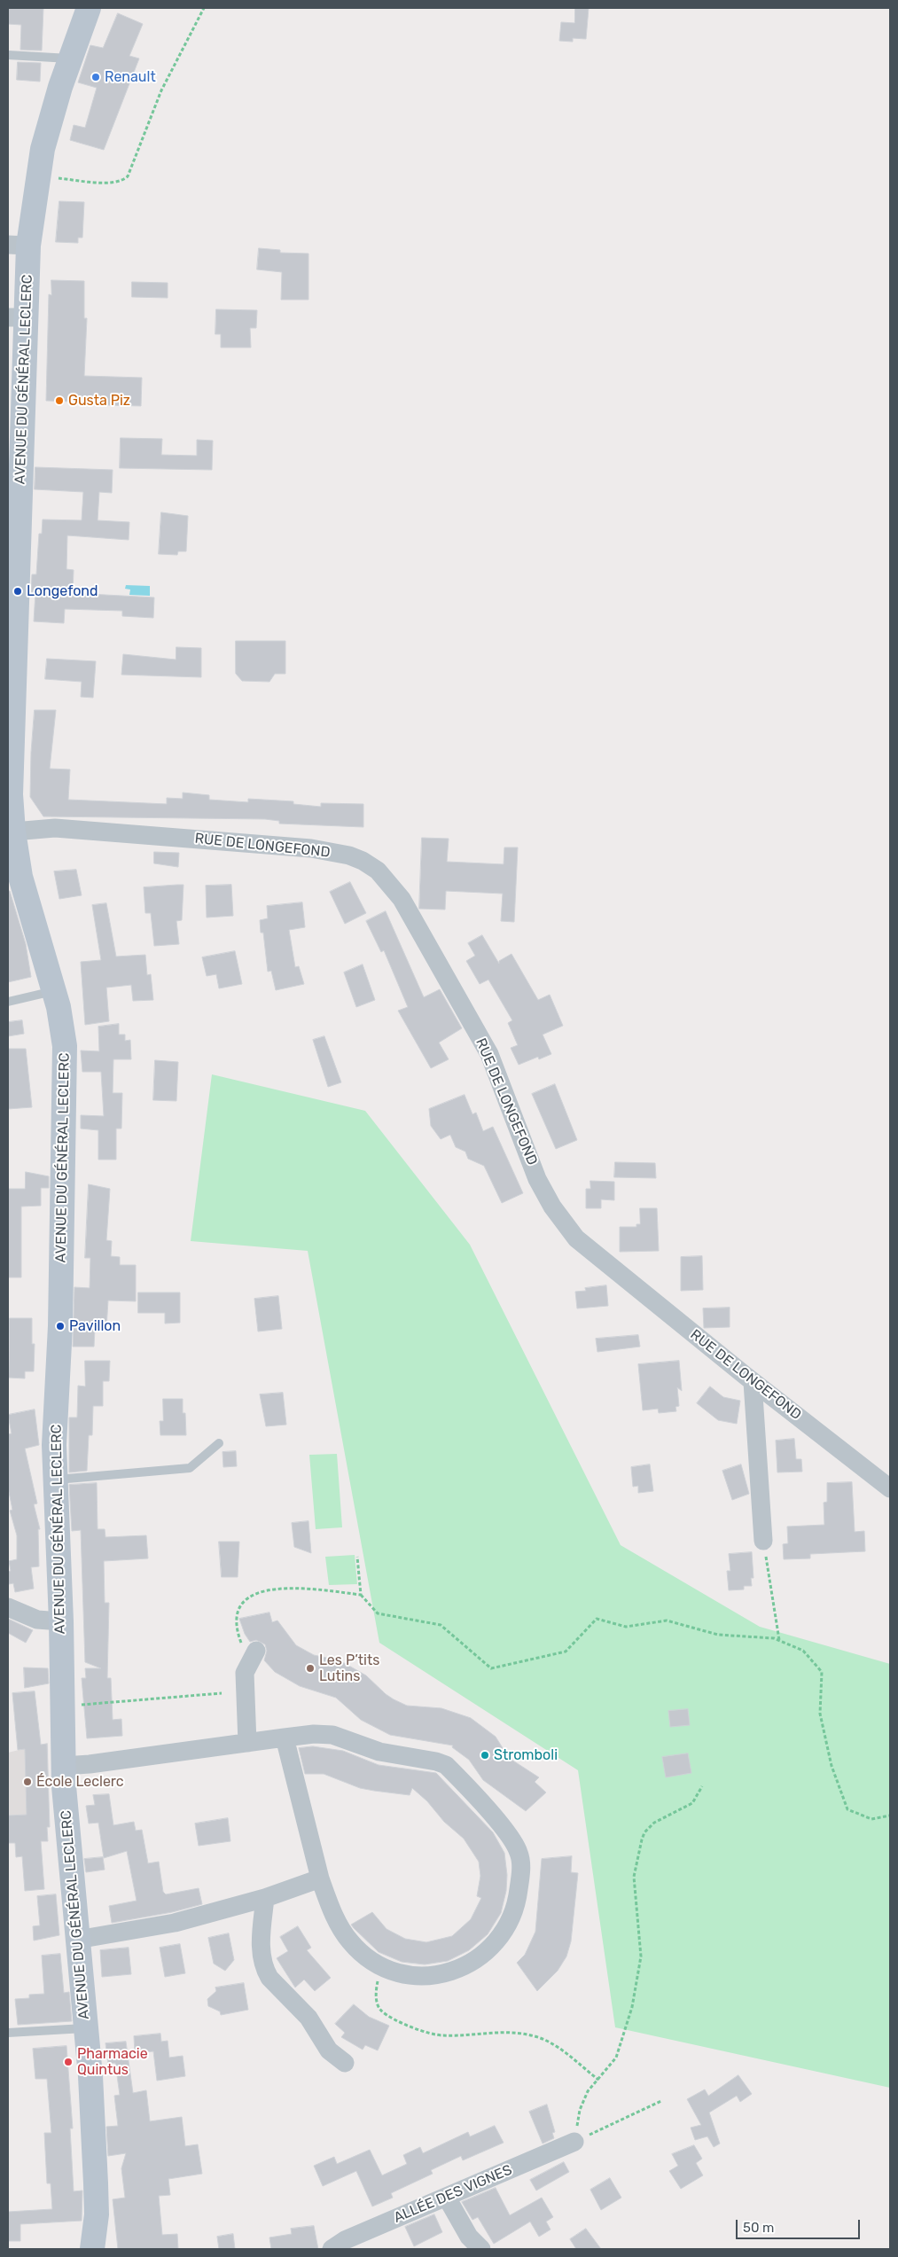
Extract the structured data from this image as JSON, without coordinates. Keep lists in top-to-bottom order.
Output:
{
  "streets": {
    "main road": ["AVENUE DU GÉNÉRAL LECLERC"],
    "street": ["RUE DE LONGEFOND", "ALLÉE DES VIGNES"]
  },
  "crossings": [
    ["AVENUE DU GÉNÉRAL LECLERC", "RUE DE LONGEFOND"]
  ],
  "places": [
    "Renault",
    "Gusta Piz",
    "Longefond",
    "Pavillon",
    "Les P’tits Lutins",
    "Stromboli",
    "École Leclerc",
    "Pharmacie Quintus"
  ],
  "scale_bar": "50 m"
}
